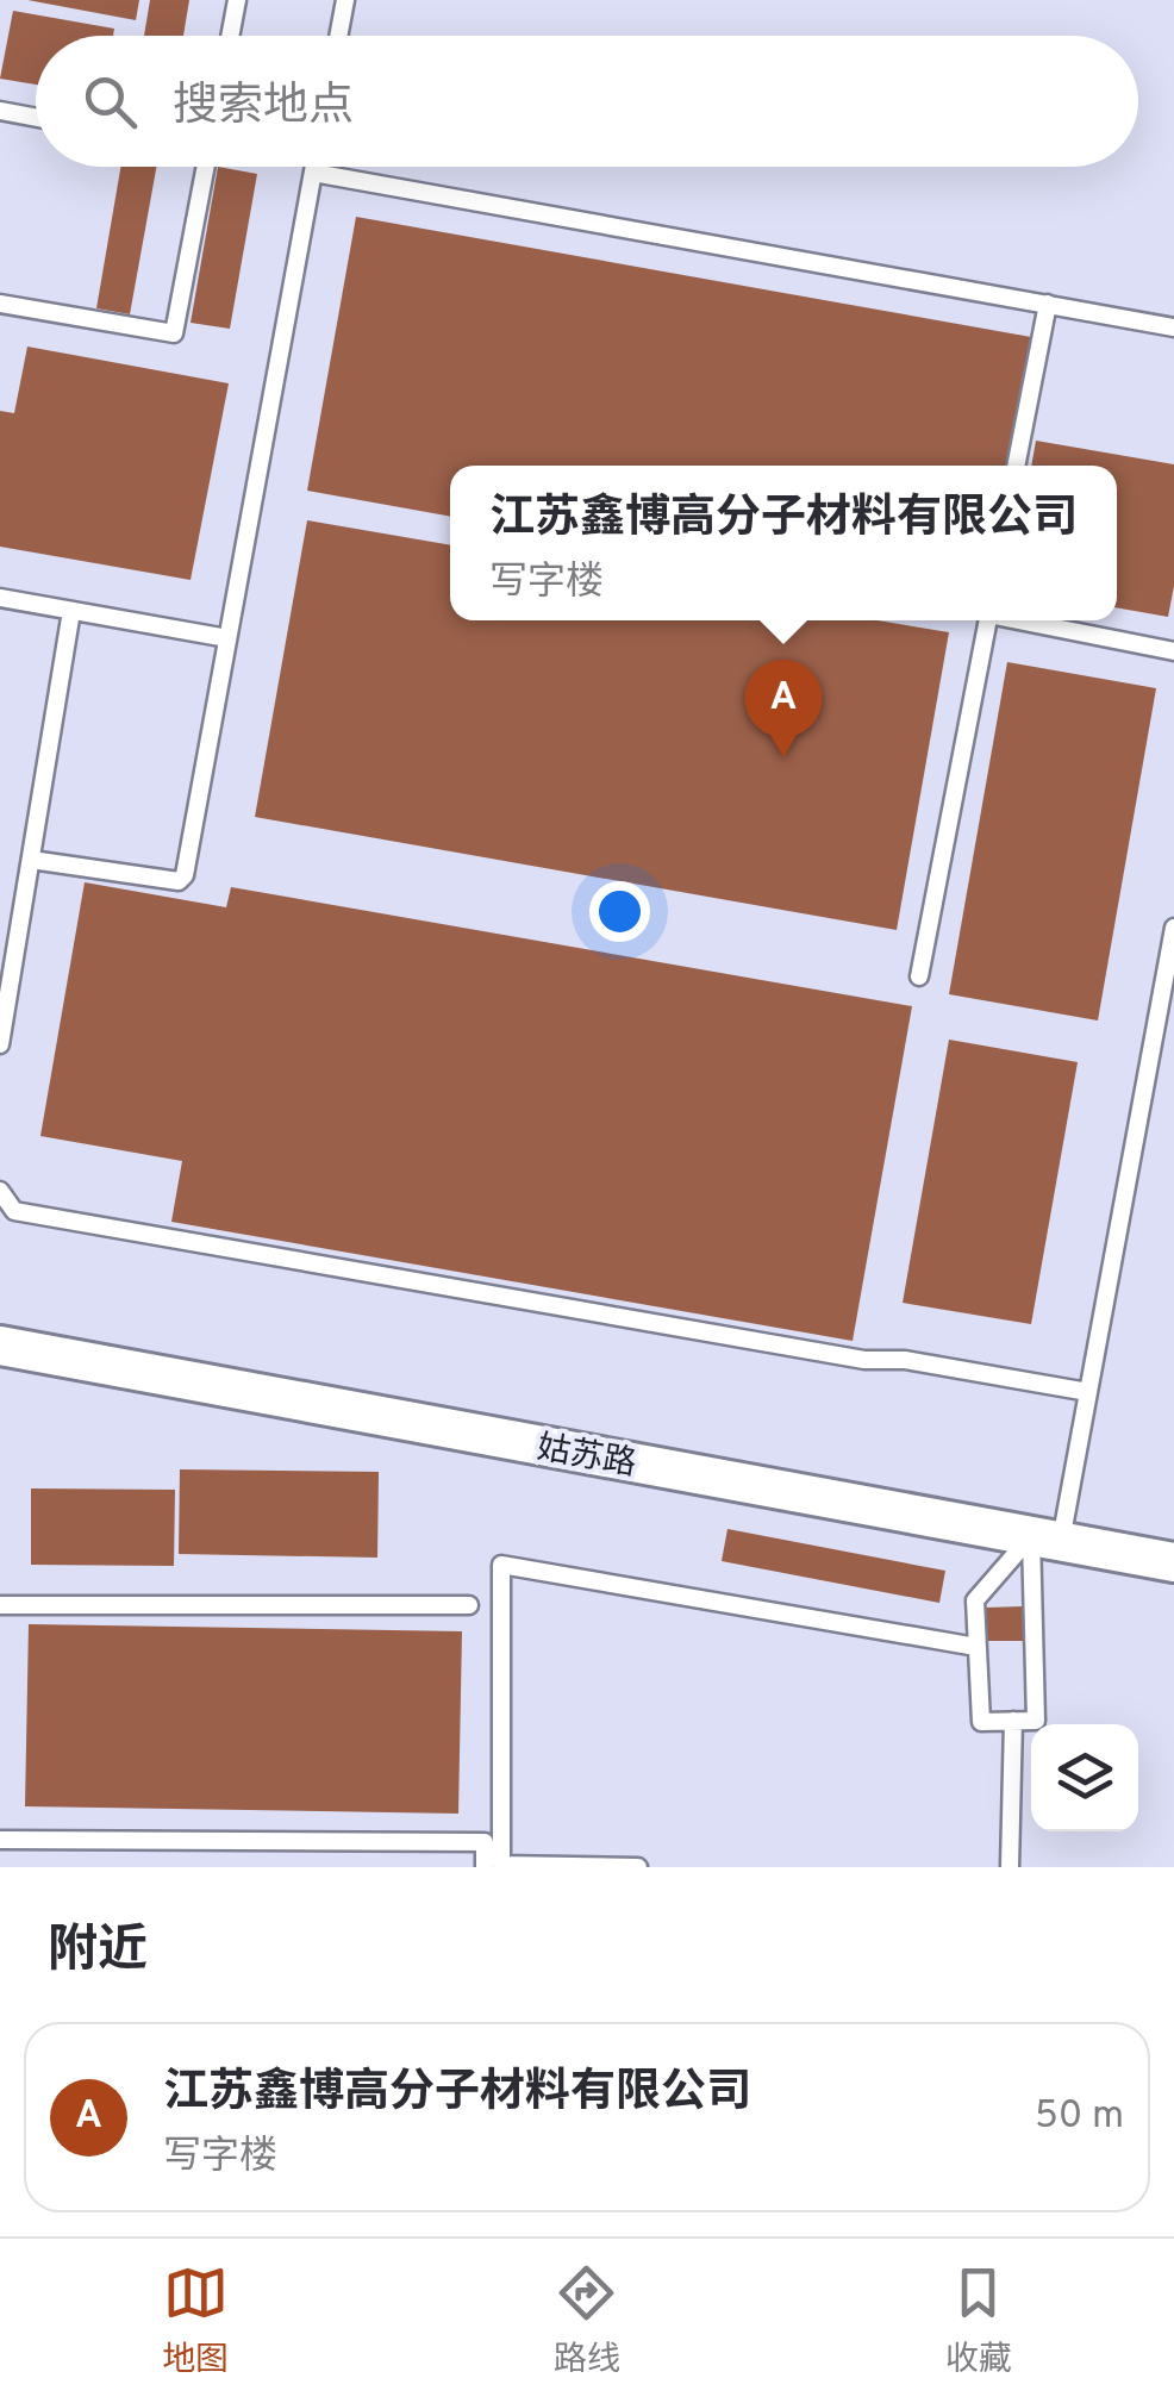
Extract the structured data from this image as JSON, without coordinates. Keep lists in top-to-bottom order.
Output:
{
  "streets": {
    "street": ["姑苏路"]
  },
  "page": {
    "search": "搜索地点",
    "popup": ["江苏鑫博高分子材料有限公司", "写字楼"],
    "pins": "A",
    "heading": "附近",
    "list": [
      {
        "mark": "A",
        "name": "江苏鑫博高分子材料有限公司",
        "note": "写字楼",
        "value": "50 m"
      }
    ],
    "nav": ["地图", "路线", "收藏"]
  }
}
